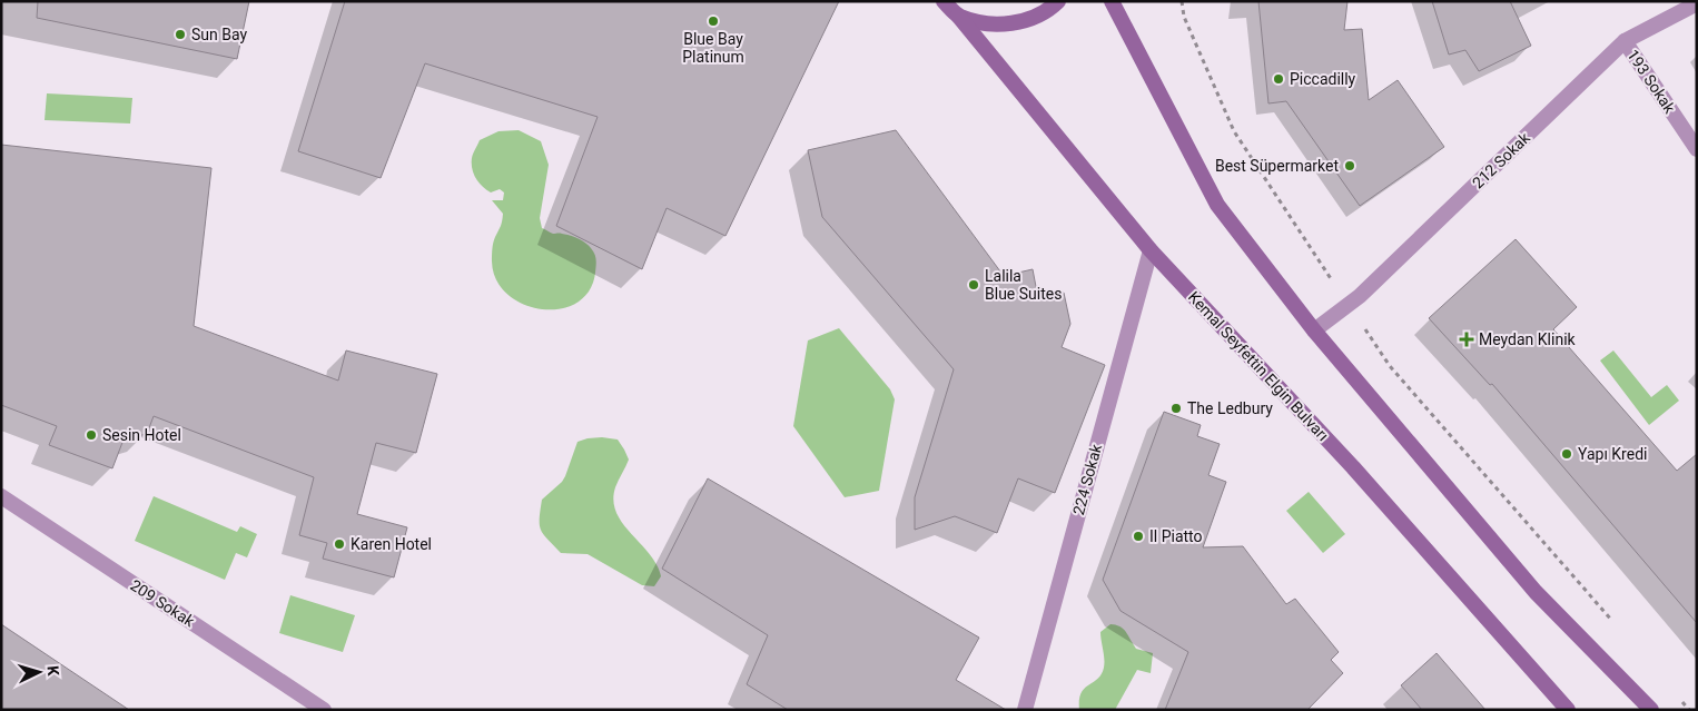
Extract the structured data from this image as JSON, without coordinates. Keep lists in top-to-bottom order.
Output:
{
  "streets": {
    "main road": ["Kemal Seyfettin Elgin Bulvarı"],
    "street": [
      "193 Sokak",
      "212 Sokak",
      "224 Sokak",
      "209 Sokak"
    ]
  },
  "crossings": [
    ["193 Sokak", "212 Sokak"],
    ["Kemal Seyfettin Elgin Bulvarı", "224 Sokak"]
  ],
  "places": {
    "other": [
      "Blue Bay Platinum",
      "Sun Bay",
      "Piccadilly",
      "Best Süpermarket",
      "Lalila Blue Suites",
      "The Ledbury",
      "Sesin Hotel",
      "Yapı Kredi",
      "Il Piatto",
      "Karen Hotel"
    ],
    "health": ["Meydan Klinik"]
  },
  "north": "right"
}
